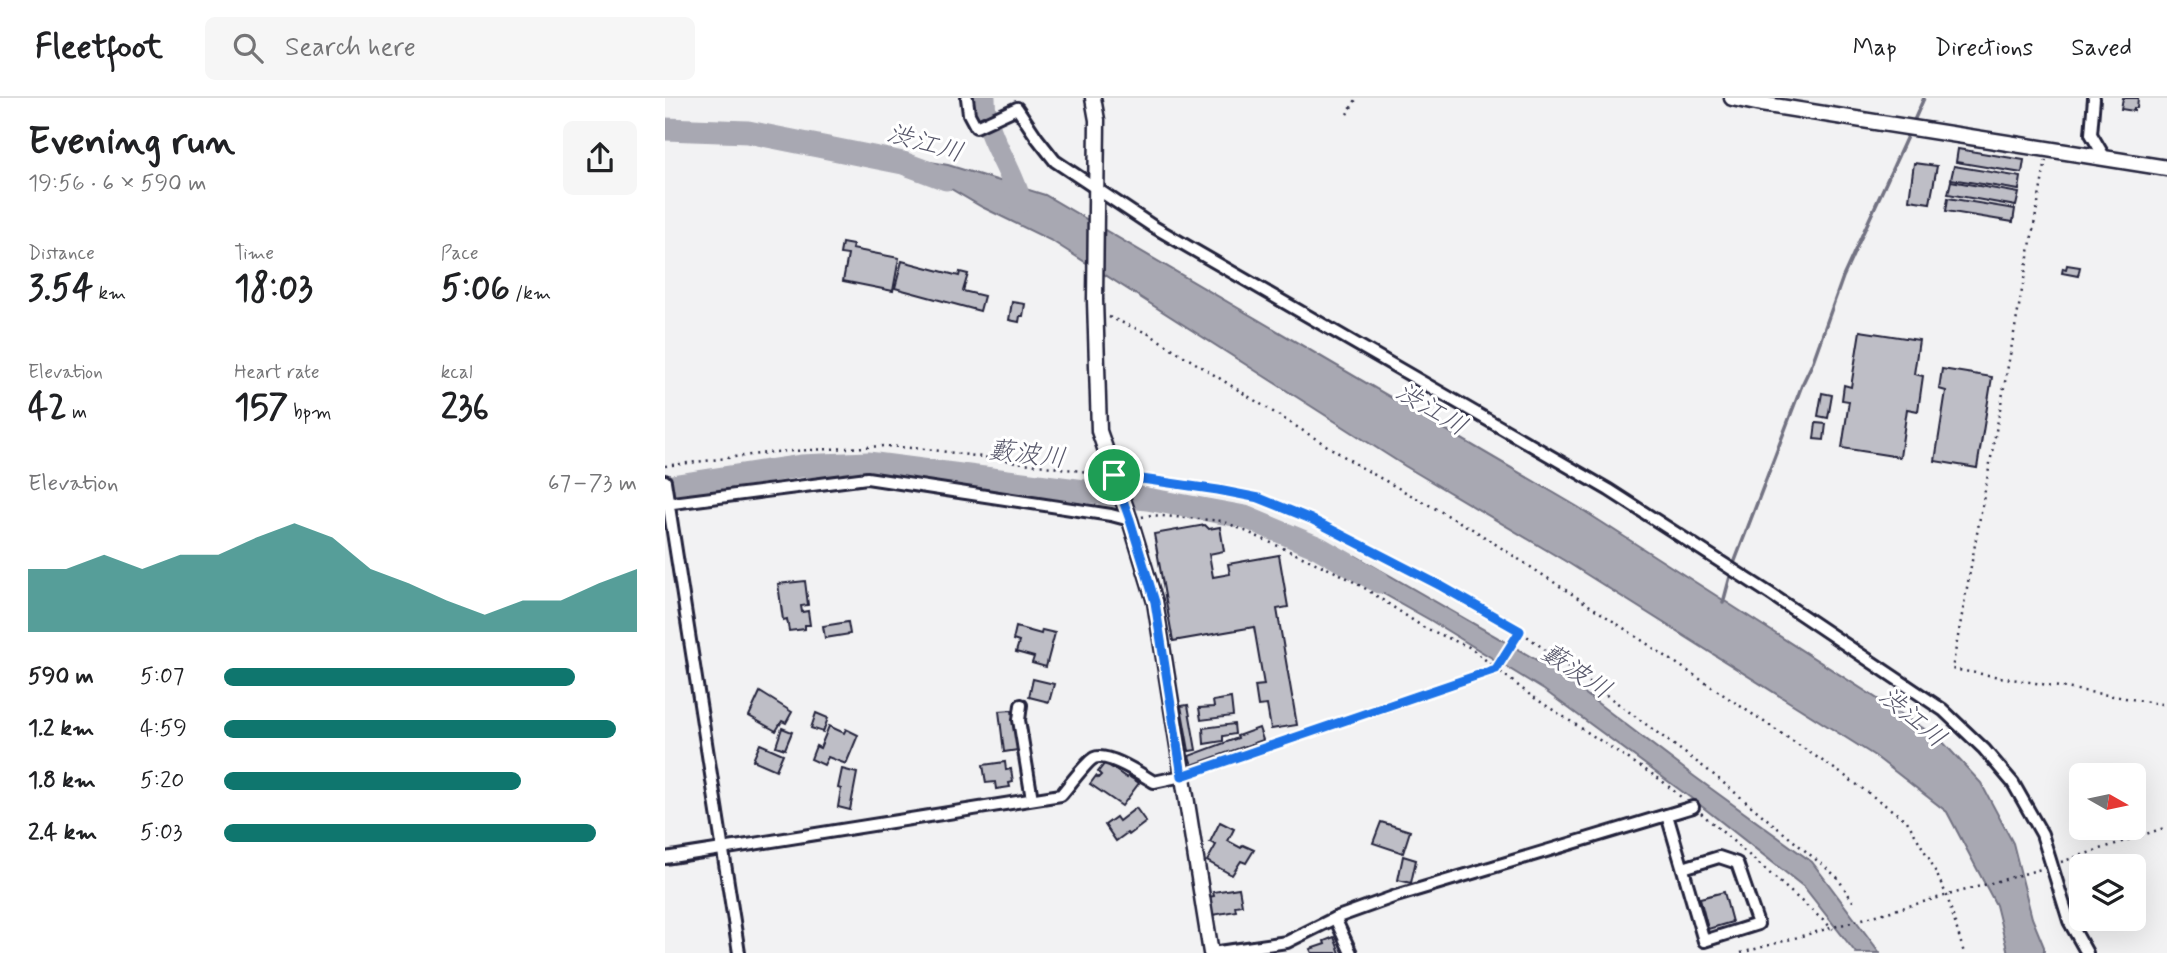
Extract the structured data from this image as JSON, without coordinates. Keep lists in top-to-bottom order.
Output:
{
  "water": ["渋江川", "藪波川"],
  "north": "right",
  "page": {
    "header": "Fleetfoot",
    "search": "Search here",
    "nav": ["Map", "Directions", "Saved"],
    "heading": ["Evening run", "19:56 · 6 × 590 m"],
    "stats": [
      ["Distance", "3.54 km"],
      ["Time", "18:03"],
      ["Pace", "5:06 /km"],
      ["Elevation", "42 m"],
      ["Heart rate", "157 bpm"],
      ["kcal", "236"]
    ],
    "chart": ["Elevation", "67–73 m"],
    "list": [
      {
        "name": "590 m",
        "note": "5:07"
      },
      {
        "name": "1.2 km",
        "note": "4:59"
      },
      {
        "name": "1.8 km",
        "note": "5:20"
      },
      {
        "name": "2.4 km",
        "note": "5:03"
      }
    ]
  }
}
